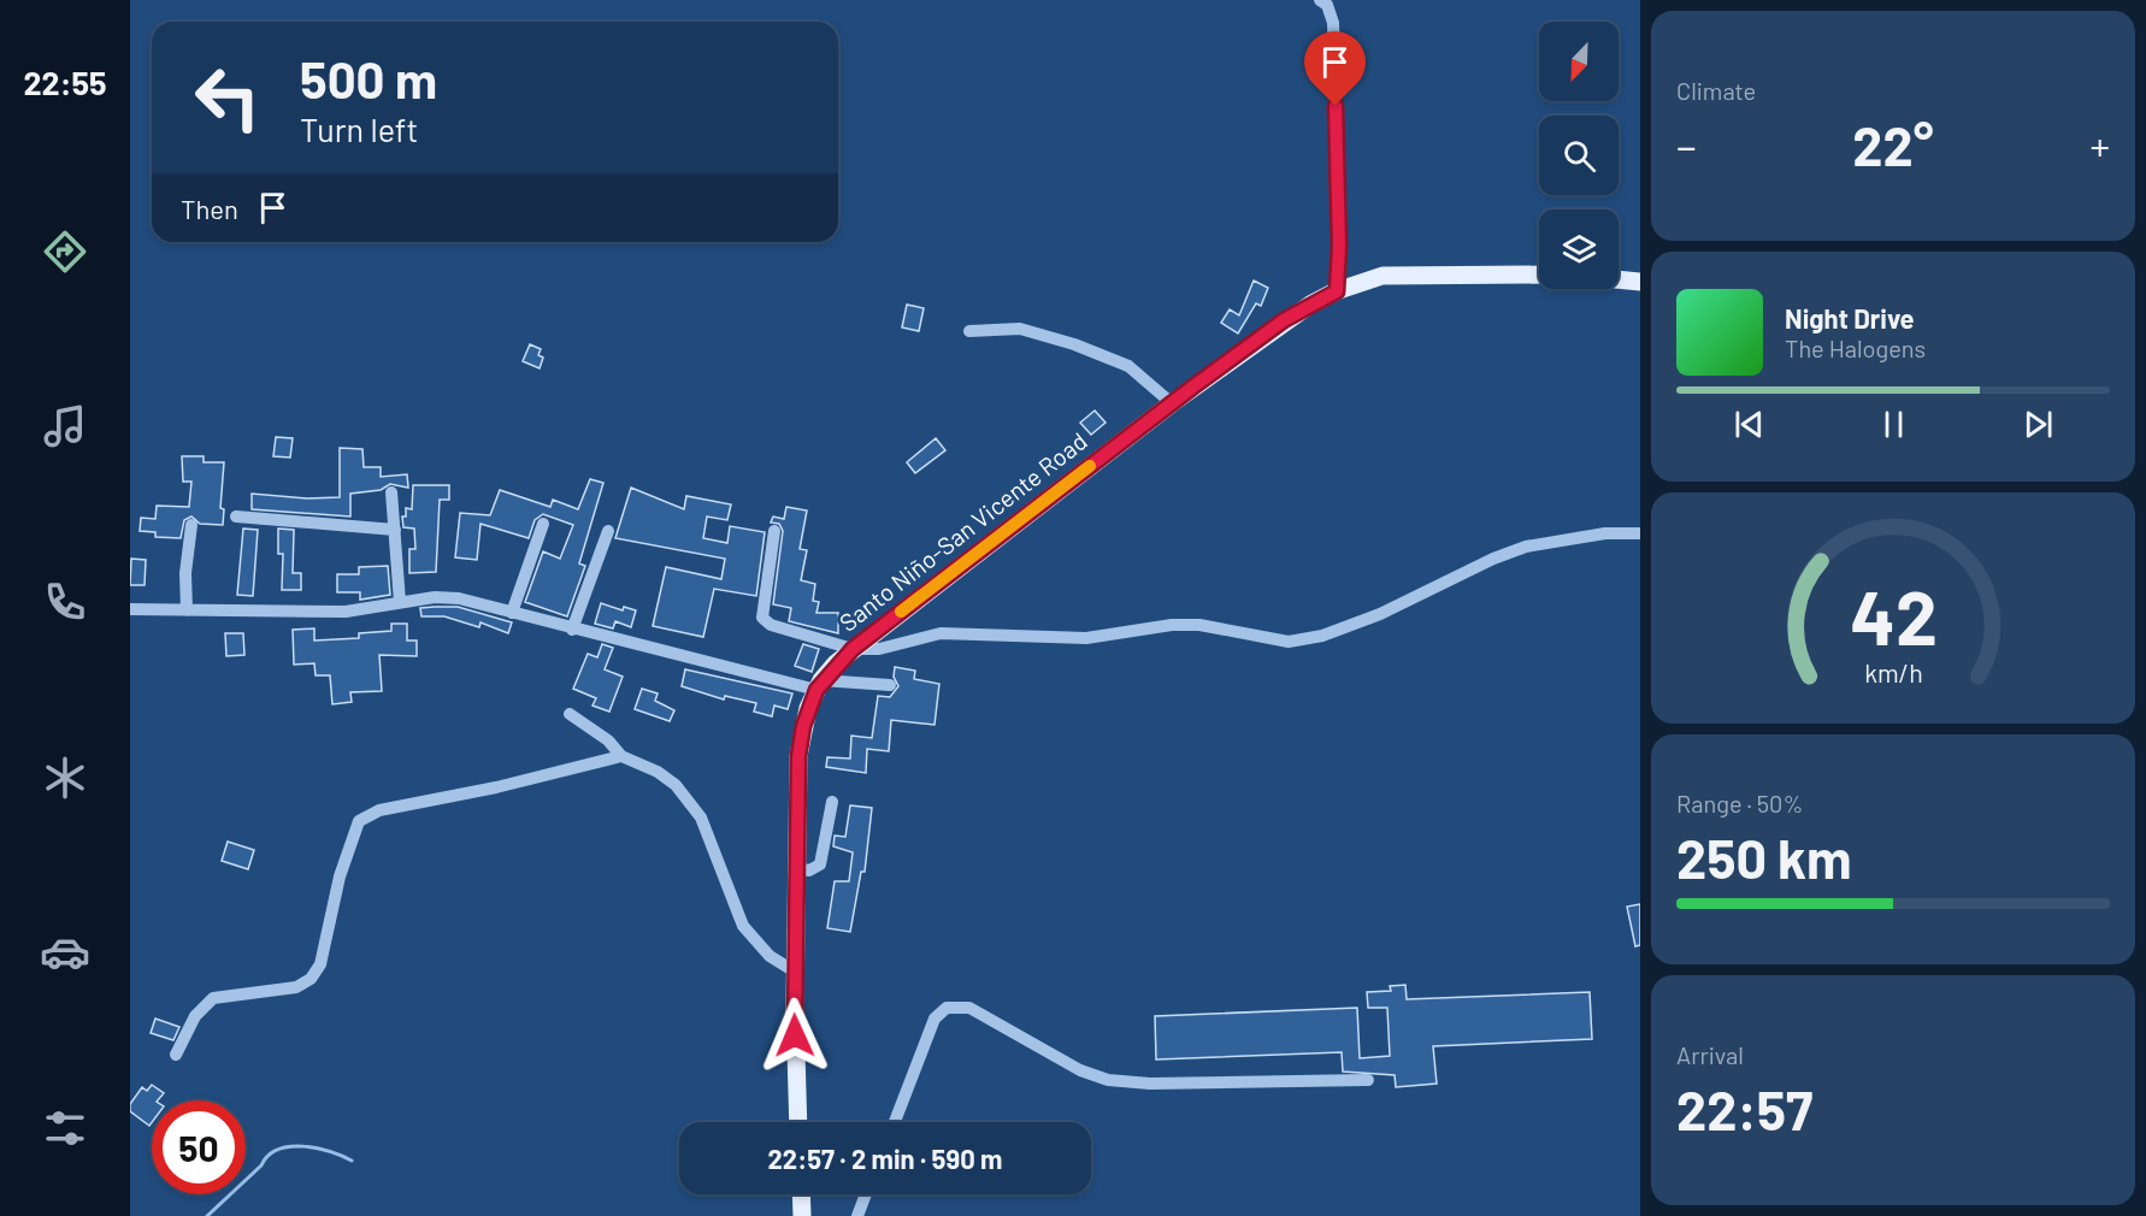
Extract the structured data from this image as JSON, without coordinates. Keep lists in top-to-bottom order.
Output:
{
  "streets": {
    "main road": ["Santo Niño-San Vicente Road"]
  },
  "north": "bottom left",
  "page": {
    "tabs": "22:55",
    "tile": [
      "Climate",
      ["Range · 50%", "250 km"],
      ["Arrival", "22:57"]
    ],
    "turn": ["500 m", "Turn left"],
    "heat": ["−", "22°", "+"],
    "then": "Then",
    "song": ["Night Drive", "The Halogens"],
    "limit": "50",
    "trip": "22:57 · 2 min · 590 m",
    "gauge": ["42", "km/h"]
  }
}
